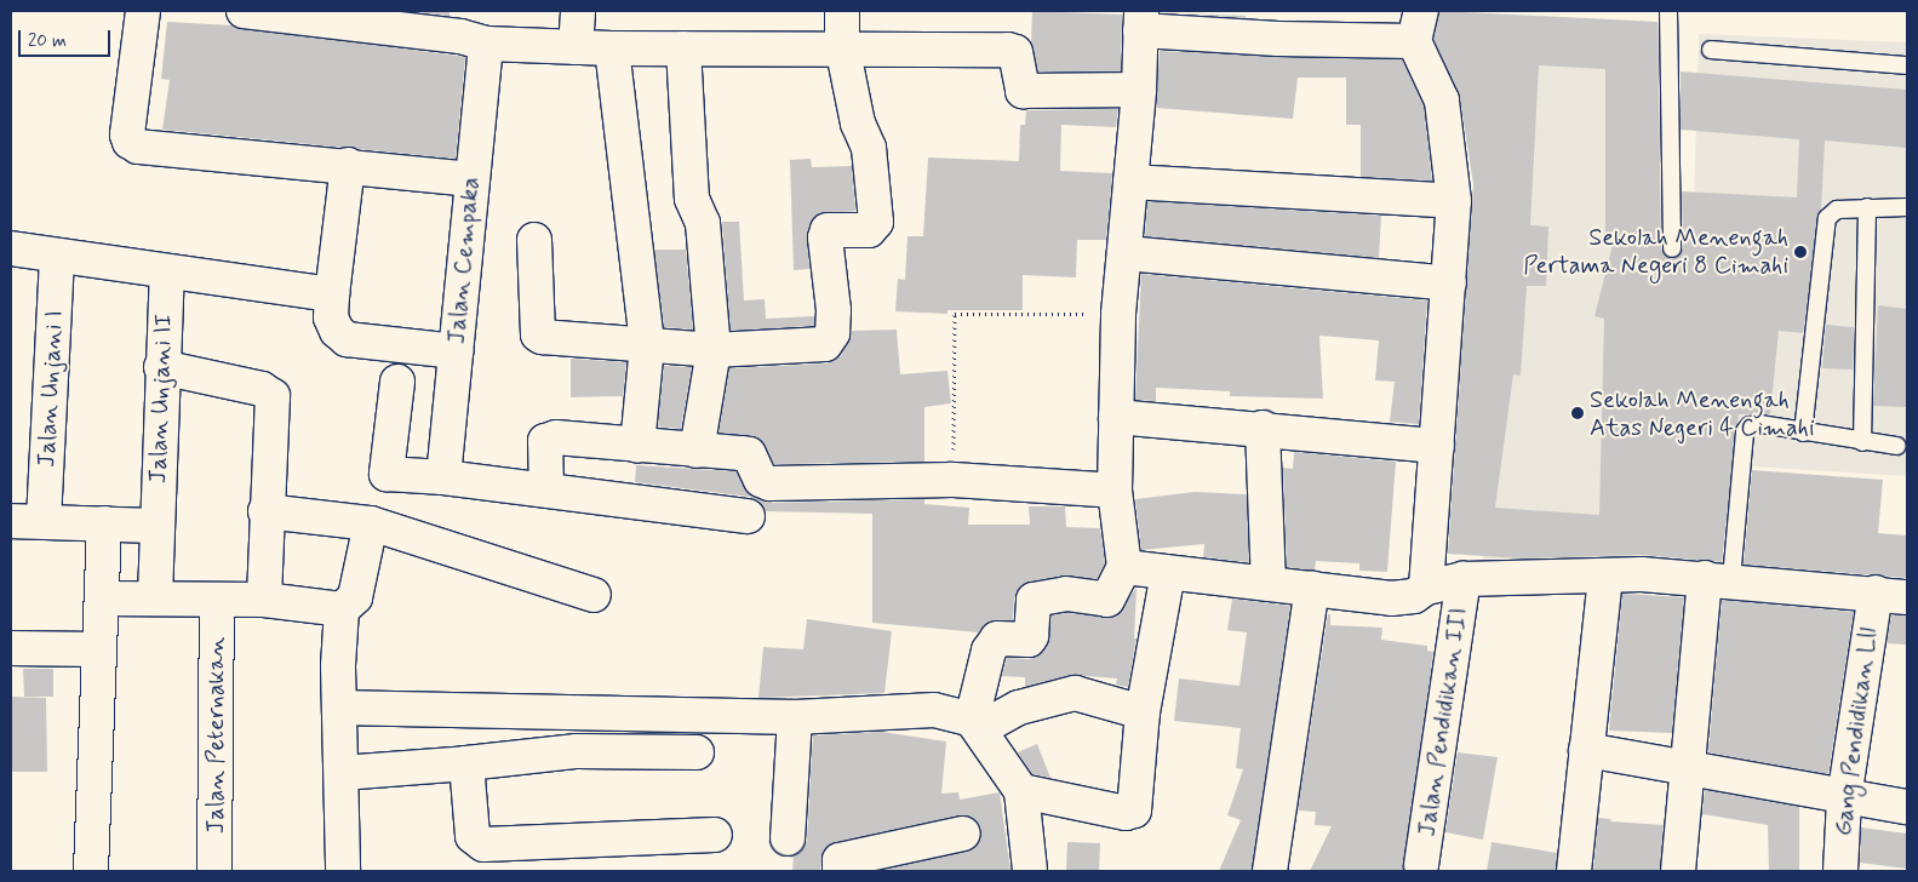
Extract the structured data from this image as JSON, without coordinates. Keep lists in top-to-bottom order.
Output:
{
  "streets": {
    "street": [
      "Jalan Cempaka",
      "Jalan Unjani I",
      "Jalan Unjani II",
      "Jalan Pendidikan III",
      "Gang Pendidikan Lll",
      "Jalan Peternakan"
    ]
  },
  "places": ["Sekolah Menengah Pertama Negeri 8 Cimahi", "Sekolah Menengah Atas Negeri 4 Cimahi"],
  "scale_bar": "20 m"
}
